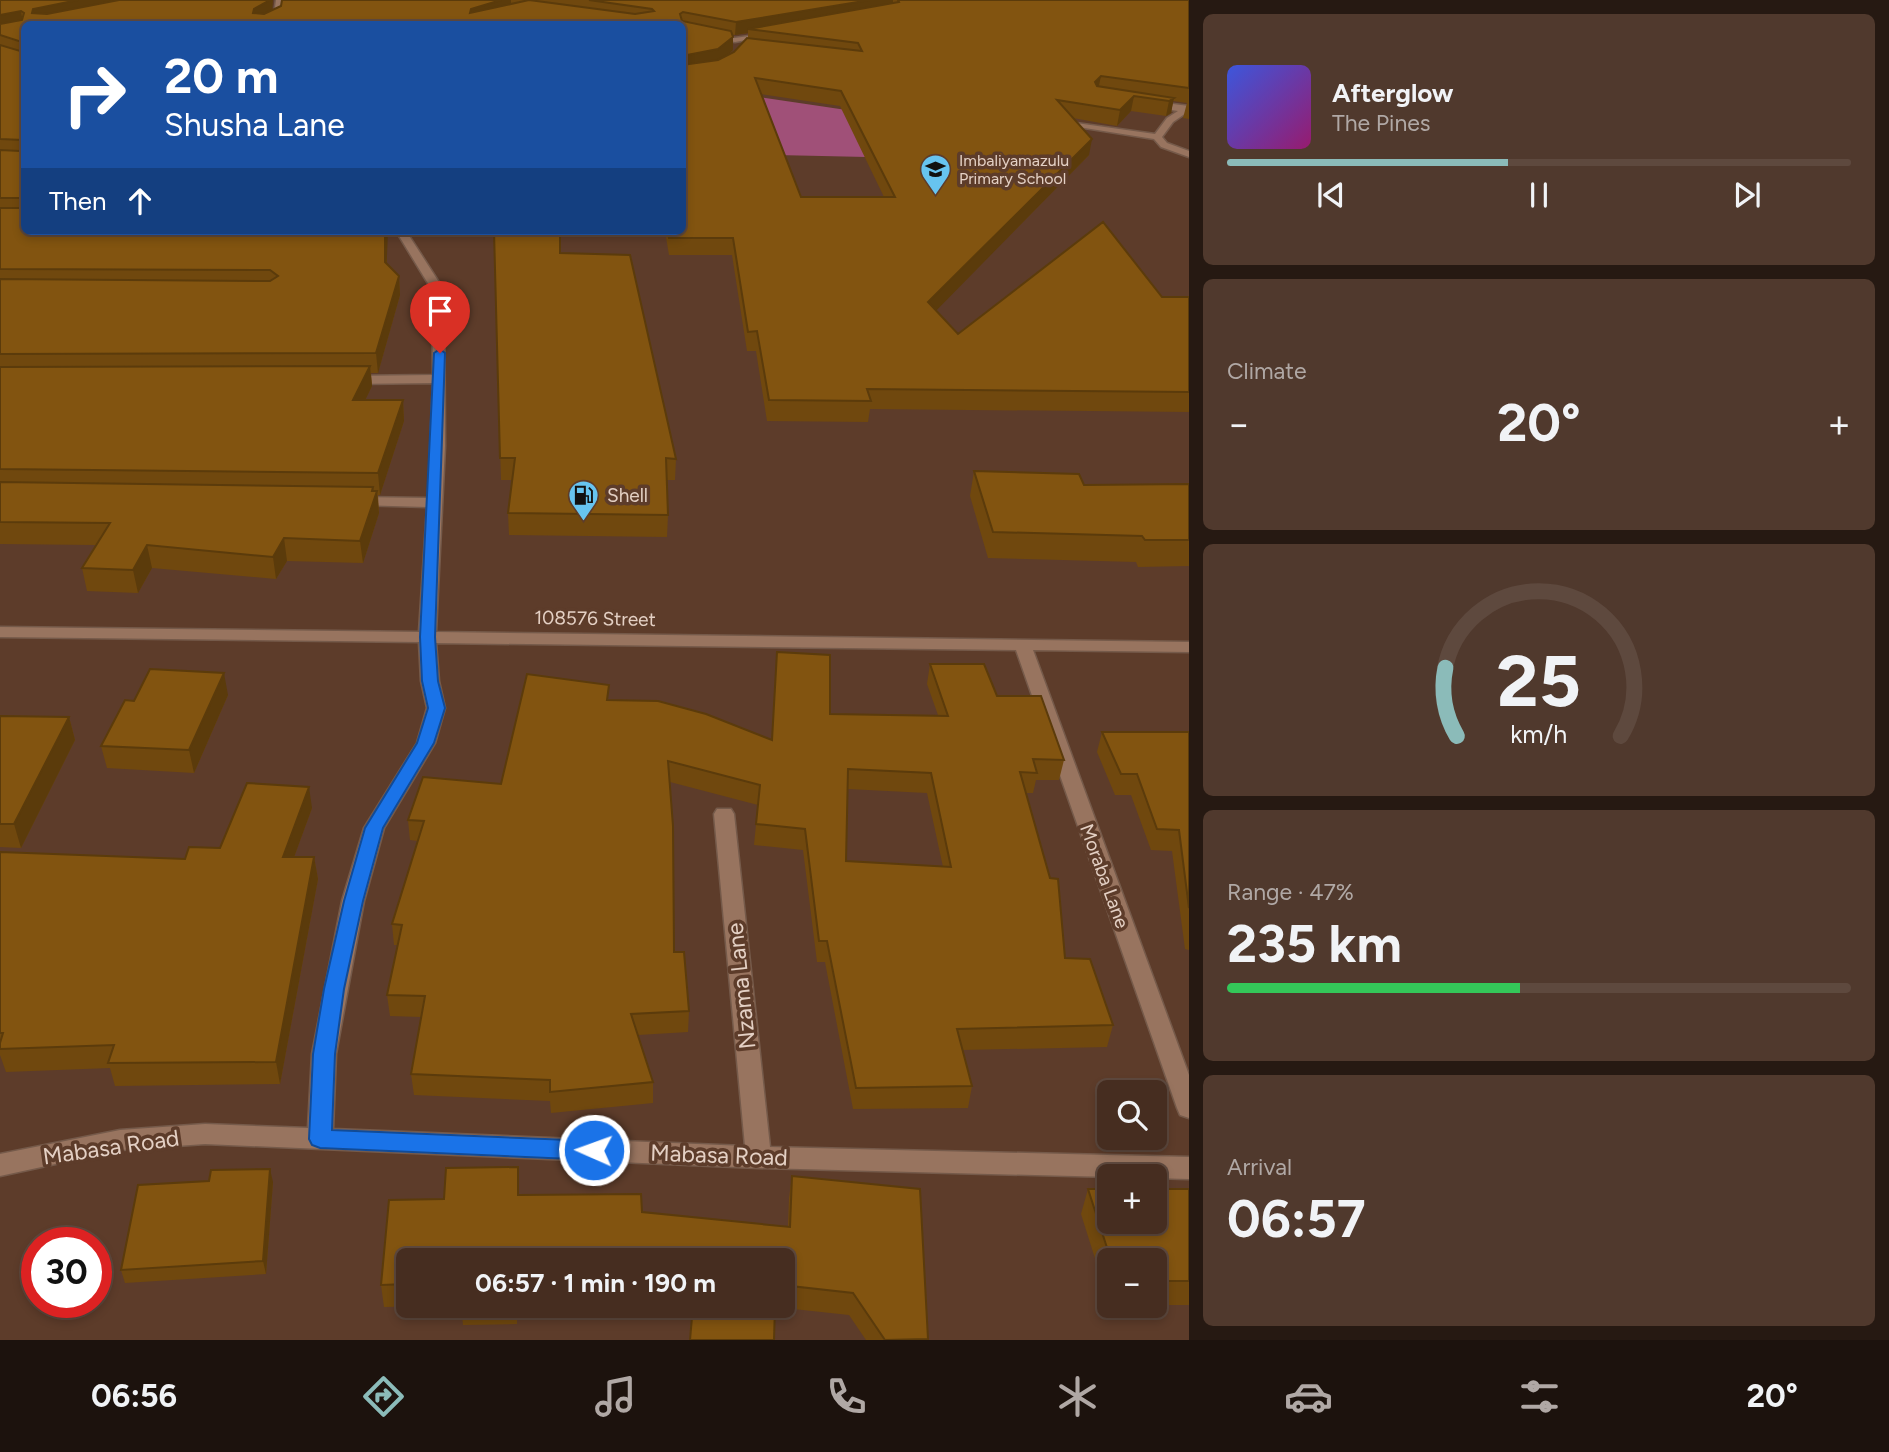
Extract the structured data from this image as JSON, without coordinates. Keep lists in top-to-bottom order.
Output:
{
  "streets": {
    "street": [
      "108576 Street",
      "Moraba Lane",
      "Nzama Lane",
      "Mabasa Road"
    ]
  },
  "crossings": [
    ["108576 Street", "Moraba Lane"],
    ["Nzama Lane", "Mabasa Road"]
  ],
  "places": {
    "school or university": ["Imbaliyamazulu Primary School"],
    "fuel station": ["Shell"]
  },
  "page": {
    "turn": ["20 m", "Shusha Lane"],
    "song": ["Afterglow", "The Pines"],
    "then": "Then",
    "tile": [
      "Climate",
      ["Range · 47%", "235 km"],
      ["Arrival", "06:57"]
    ],
    "heat": ["−", "20°", "+"],
    "map_buttons": ["+", "−"],
    "limit": "30",
    "trip": "06:57 · 1 min · 190 m",
    "tabs": ["06:56", "20°"],
    "gauge": ["25", "km/h"]
  }
}
